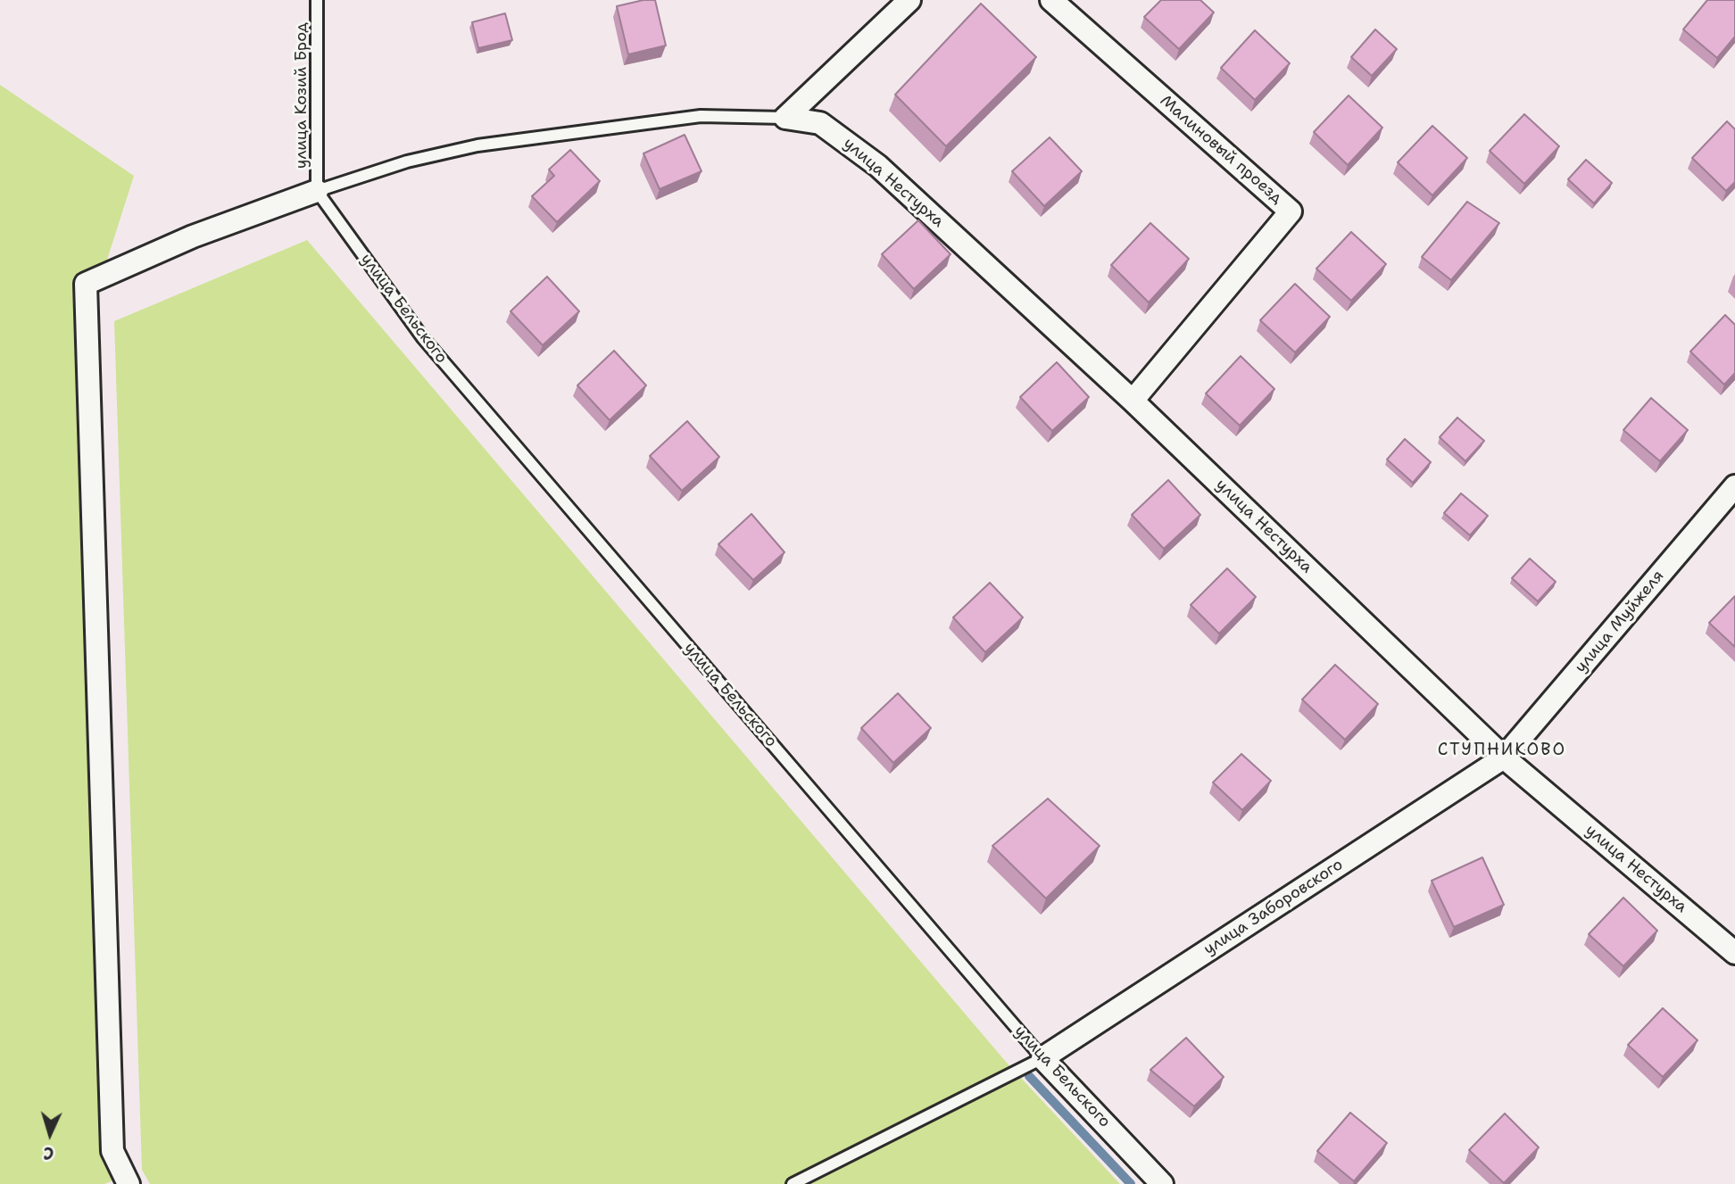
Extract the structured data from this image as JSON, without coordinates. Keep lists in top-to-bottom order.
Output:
{
  "streets": {
    "street": [
      "Малиновый проезд",
      "улица Нестурха",
      "улица Бельского",
      "улица Муйжеля",
      "улица Заборовского"
    ],
    "lane": ["улица Козий Брод"]
  },
  "crossings": [
    ["улица Козий Брод", "улица Бельского"],
    ["Малиновый проезд", "улица Нестурха"],
    ["улица Нестурха", "улица Муйжеля"],
    ["улица Нестурха", "улица Заборовского"],
    ["улица Бельского", "улица Заборовского"],
    ["улица Муйжеля", "улица Заборовского"]
  ],
  "districts": ["СТУПНИКОВО"],
  "north": "bottom"
}
